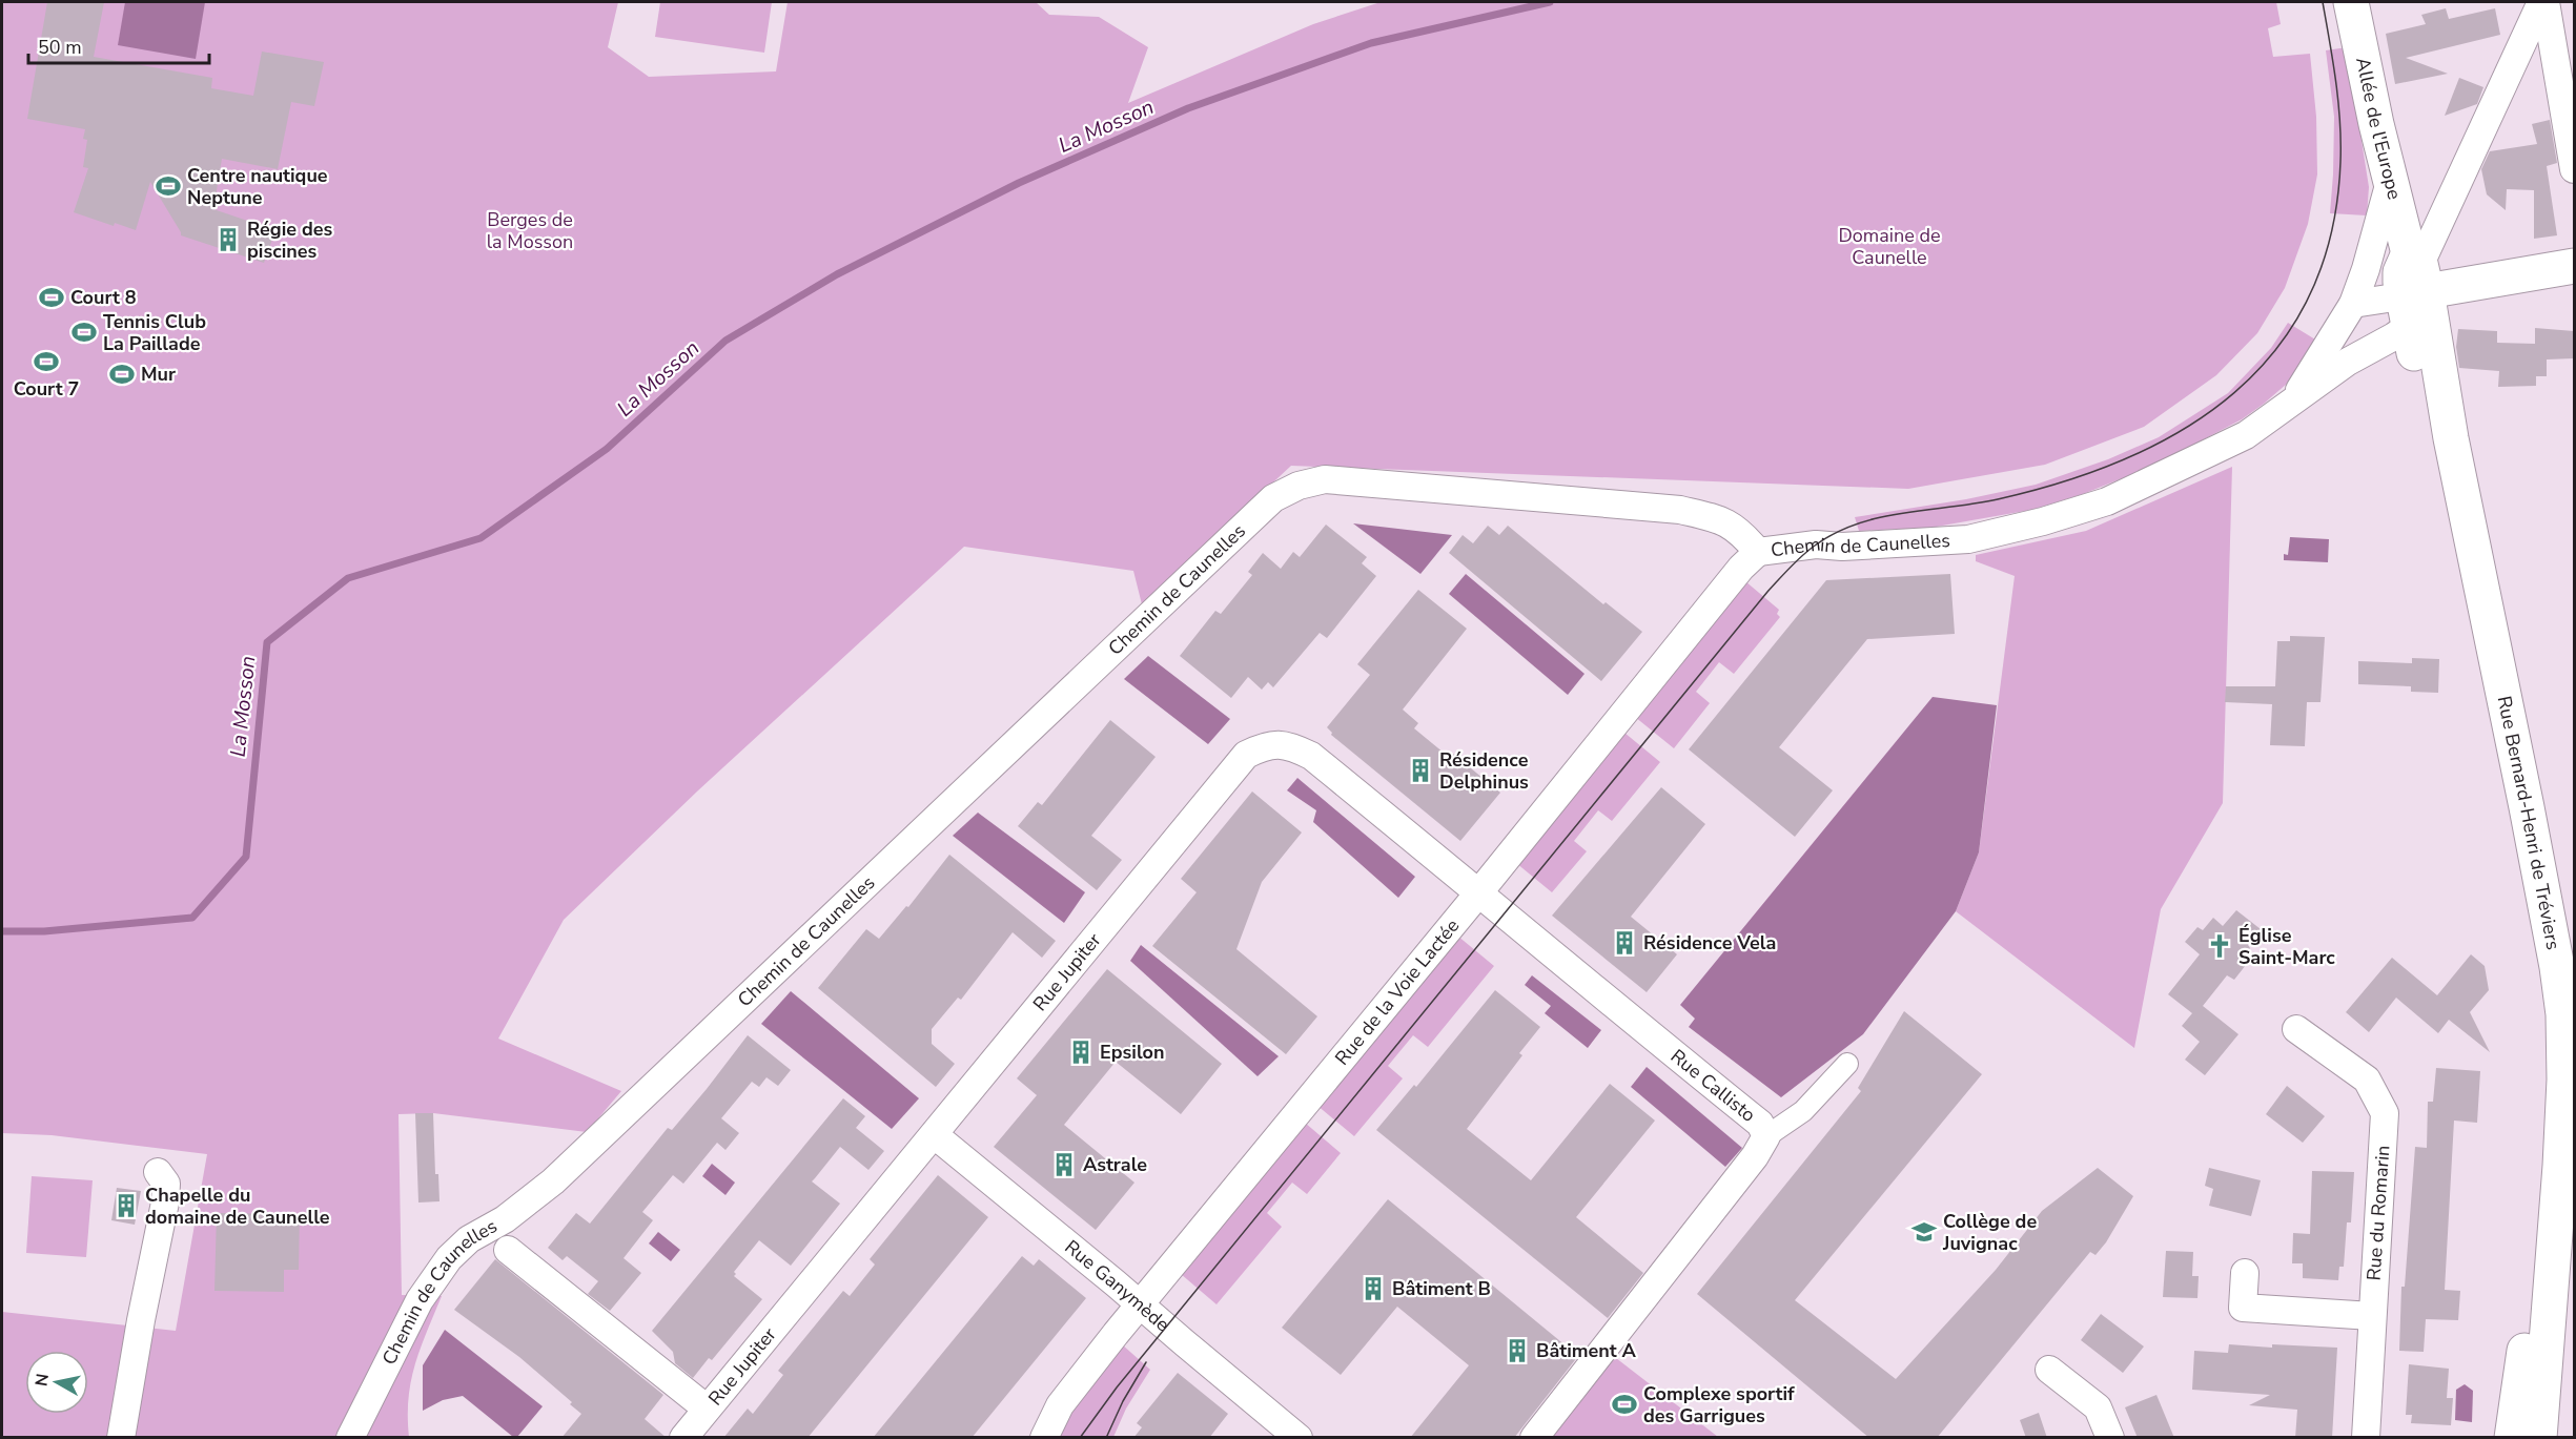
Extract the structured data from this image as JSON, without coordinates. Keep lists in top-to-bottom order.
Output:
{
  "streets": {
    "main road": ["Allée de l'Europe", "Rue Bernard-Henri de Tréviers"],
    "street": [
      "Chemin de Caunelles",
      "Rue Jupiter",
      "Rue de la Voie Lactée",
      "Rue Callisto",
      "Rue du Romarin",
      "Rue Ganymède"
    ]
  },
  "crossings": [
    ["Allée de l'Europe", "Chemin de Caunelles"],
    ["Allée de l'Europe", "Rue Bernard-Henri de Tréviers"],
    ["Chemin de Caunelles", "Rue Bernard-Henri de Tréviers"],
    ["Chemin de Caunelles", "Rue de la Voie Lactée"],
    ["Rue Jupiter", "Rue de la Voie Lactée"],
    ["Rue Jupiter", "Rue Callisto"],
    ["Rue Jupiter", "Rue Ganymède"],
    ["Rue de la Voie Lactée", "Rue Callisto"],
    ["Rue de la Voie Lactée", "Rue Ganymède"]
  ],
  "water": ["La Mosson"],
  "parks": ["Berges de la Mosson", "Domaine de Caunelle"],
  "places": {
    "sports": [
      "Centre nautique Neptune",
      "Court 8",
      "Tennis Club La Paillade",
      "Court 7",
      "Mur",
      "Complexe sportif des Garrigues"
    ],
    "building": [
      "Régie des piscines",
      "Résidence Delphinus",
      "Résidence Vela",
      "Epsilon",
      "Astrale",
      "Chapelle du domaine de Caunelle",
      "Bâtiment B",
      "Bâtiment A"
    ],
    "church": ["Église Saint-Marc"],
    "school or university": ["Collège de Juvignac"]
  },
  "scale_bar": "50 m",
  "north": "left"
}
